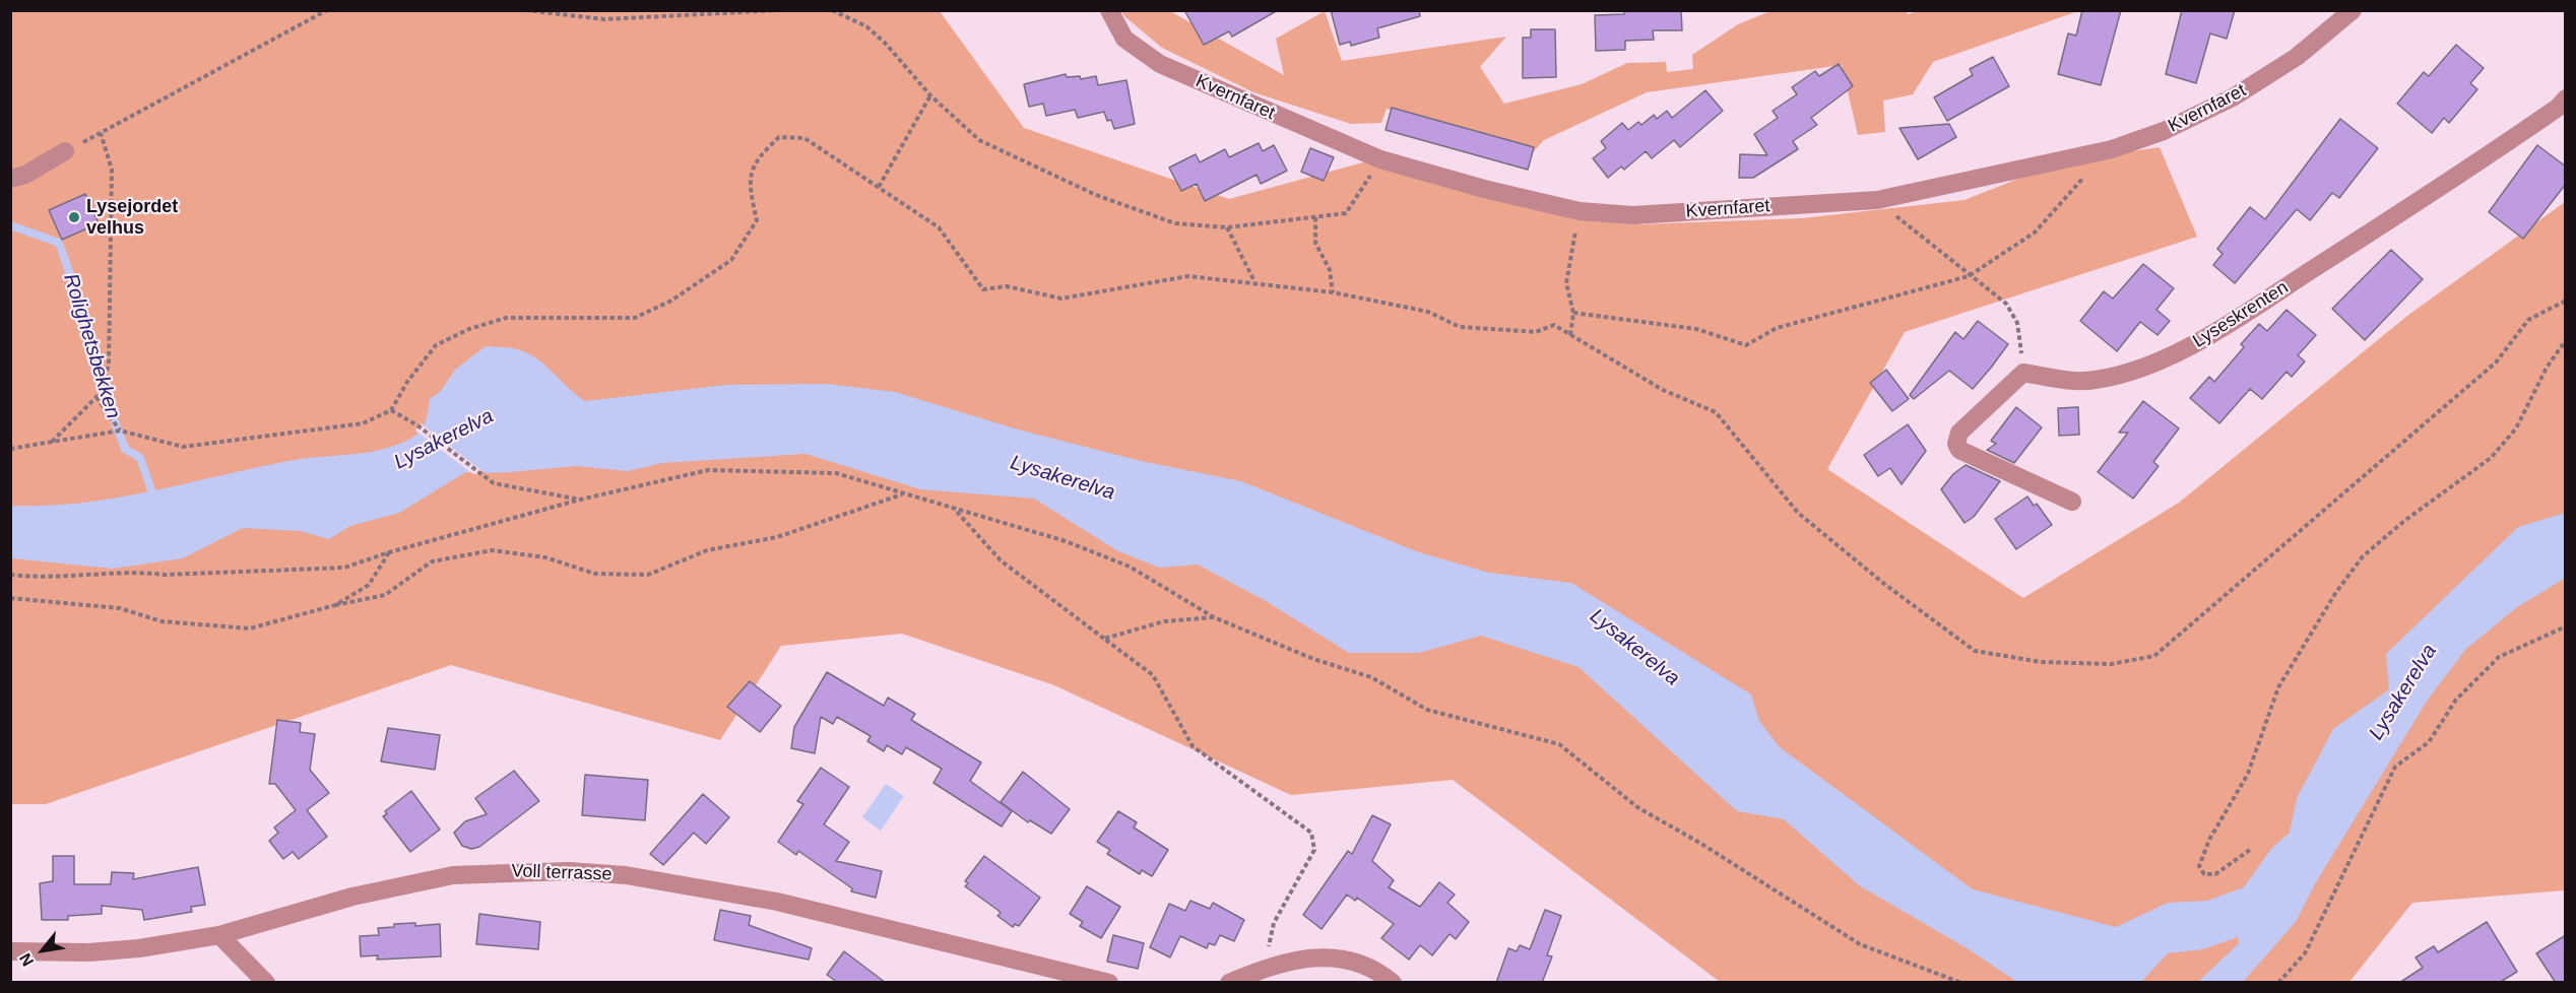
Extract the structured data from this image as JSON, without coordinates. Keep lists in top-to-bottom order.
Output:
{
  "streets": {
    "street": ["Kvernfaret", "Lyseskrenten", "Voll terrasse"]
  },
  "water": ["Rolighetsbekken", "Lysakerelva"],
  "places": ["Lysejordet velhus"],
  "north": "bottom left"
}
